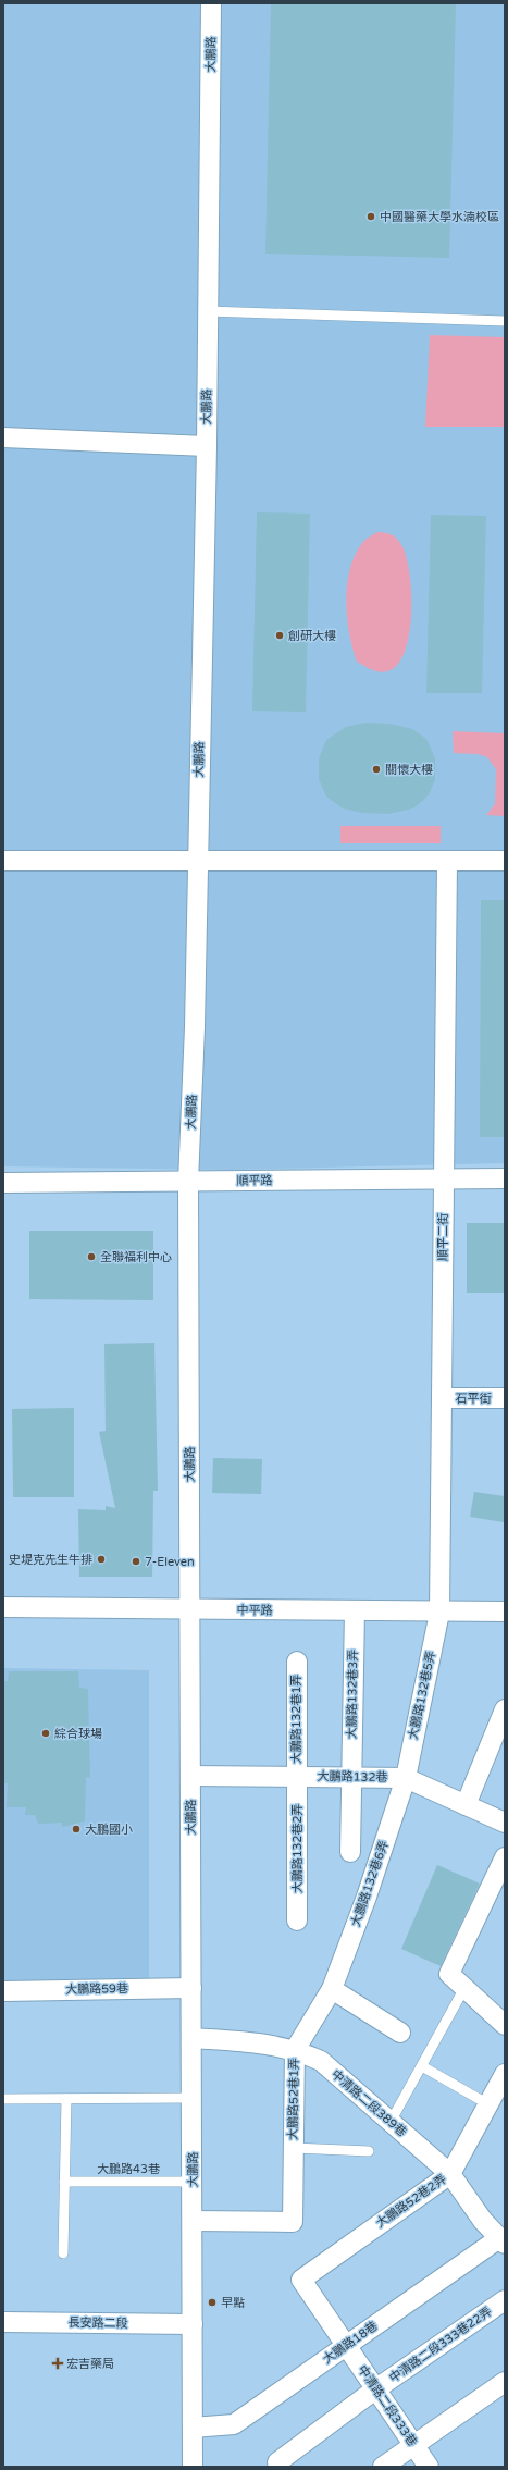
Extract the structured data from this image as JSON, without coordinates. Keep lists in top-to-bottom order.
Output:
{
  "streets": {
    "street": [
      "大鵬路",
      "順平路",
      "順平二街",
      "石平街",
      "中平路",
      "大鵬路132巷3弄",
      "大鵬路132巷5弄",
      "大鵬路132巷1弄",
      "大鵬路132巷",
      "大鵬路132巷2弄",
      "大鵬路132巷6弄",
      "大鵬路59巷",
      "大鵬路52巷1弄",
      "中清路二段389巷",
      "大鵬路52巷2弄",
      "長安路二段",
      "大鵬路18巷",
      "中清路二段333巷22弄",
      "中清路二段333巷"
    ],
    "lane": ["大鵬路43巷"]
  },
  "crossings": [
    ["大鵬路", "順平路"],
    ["大鵬路", "中平路"],
    ["大鵬路", "大鵬路132巷"],
    ["大鵬路", "大鵬路59巷"],
    ["大鵬路", "大鵬路52巷1弄"],
    ["大鵬路", "中清路二段389巷"],
    ["大鵬路", "大鵬路43巷"],
    ["大鵬路", "長安路二段"],
    ["大鵬路", "大鵬路18巷"],
    ["順平路", "順平二街"],
    ["順平二街", "石平街"],
    ["順平二街", "中平路"],
    ["順平二街", "大鵬路132巷5弄"],
    ["中平路", "大鵬路132巷3弄"],
    ["中平路", "大鵬路132巷5弄"],
    ["大鵬路132巷3弄", "大鵬路132巷"],
    ["大鵬路132巷5弄", "大鵬路132巷"],
    ["大鵬路132巷5弄", "大鵬路132巷6弄"],
    ["大鵬路132巷1弄", "大鵬路132巷"],
    ["大鵬路132巷1弄", "大鵬路132巷2弄"],
    ["大鵬路132巷", "大鵬路132巷2弄"],
    ["大鵬路132巷", "大鵬路132巷6弄"],
    ["大鵬路132巷6弄", "大鵬路52巷1弄"],
    ["大鵬路52巷1弄", "中清路二段389巷"],
    ["中清路二段389巷", "大鵬路52巷2弄"],
    ["中清路二段389巷", "大鵬路18巷"],
    ["大鵬路52巷2弄", "中清路二段333巷"],
    ["大鵬路18巷", "中清路二段333巷"],
    ["中清路二段333巷22弄", "中清路二段333巷"]
  ],
  "places": {
    "other": [
      "中國醫藥大學水湳校區",
      "創研大樓",
      "關懷大樓",
      "全聯福利中心",
      "史堤克先生牛排",
      "7-Eleven",
      "綜合球場",
      "大鵬國小",
      "早點"
    ],
    "health": ["宏吉藥局"]
  }
}
